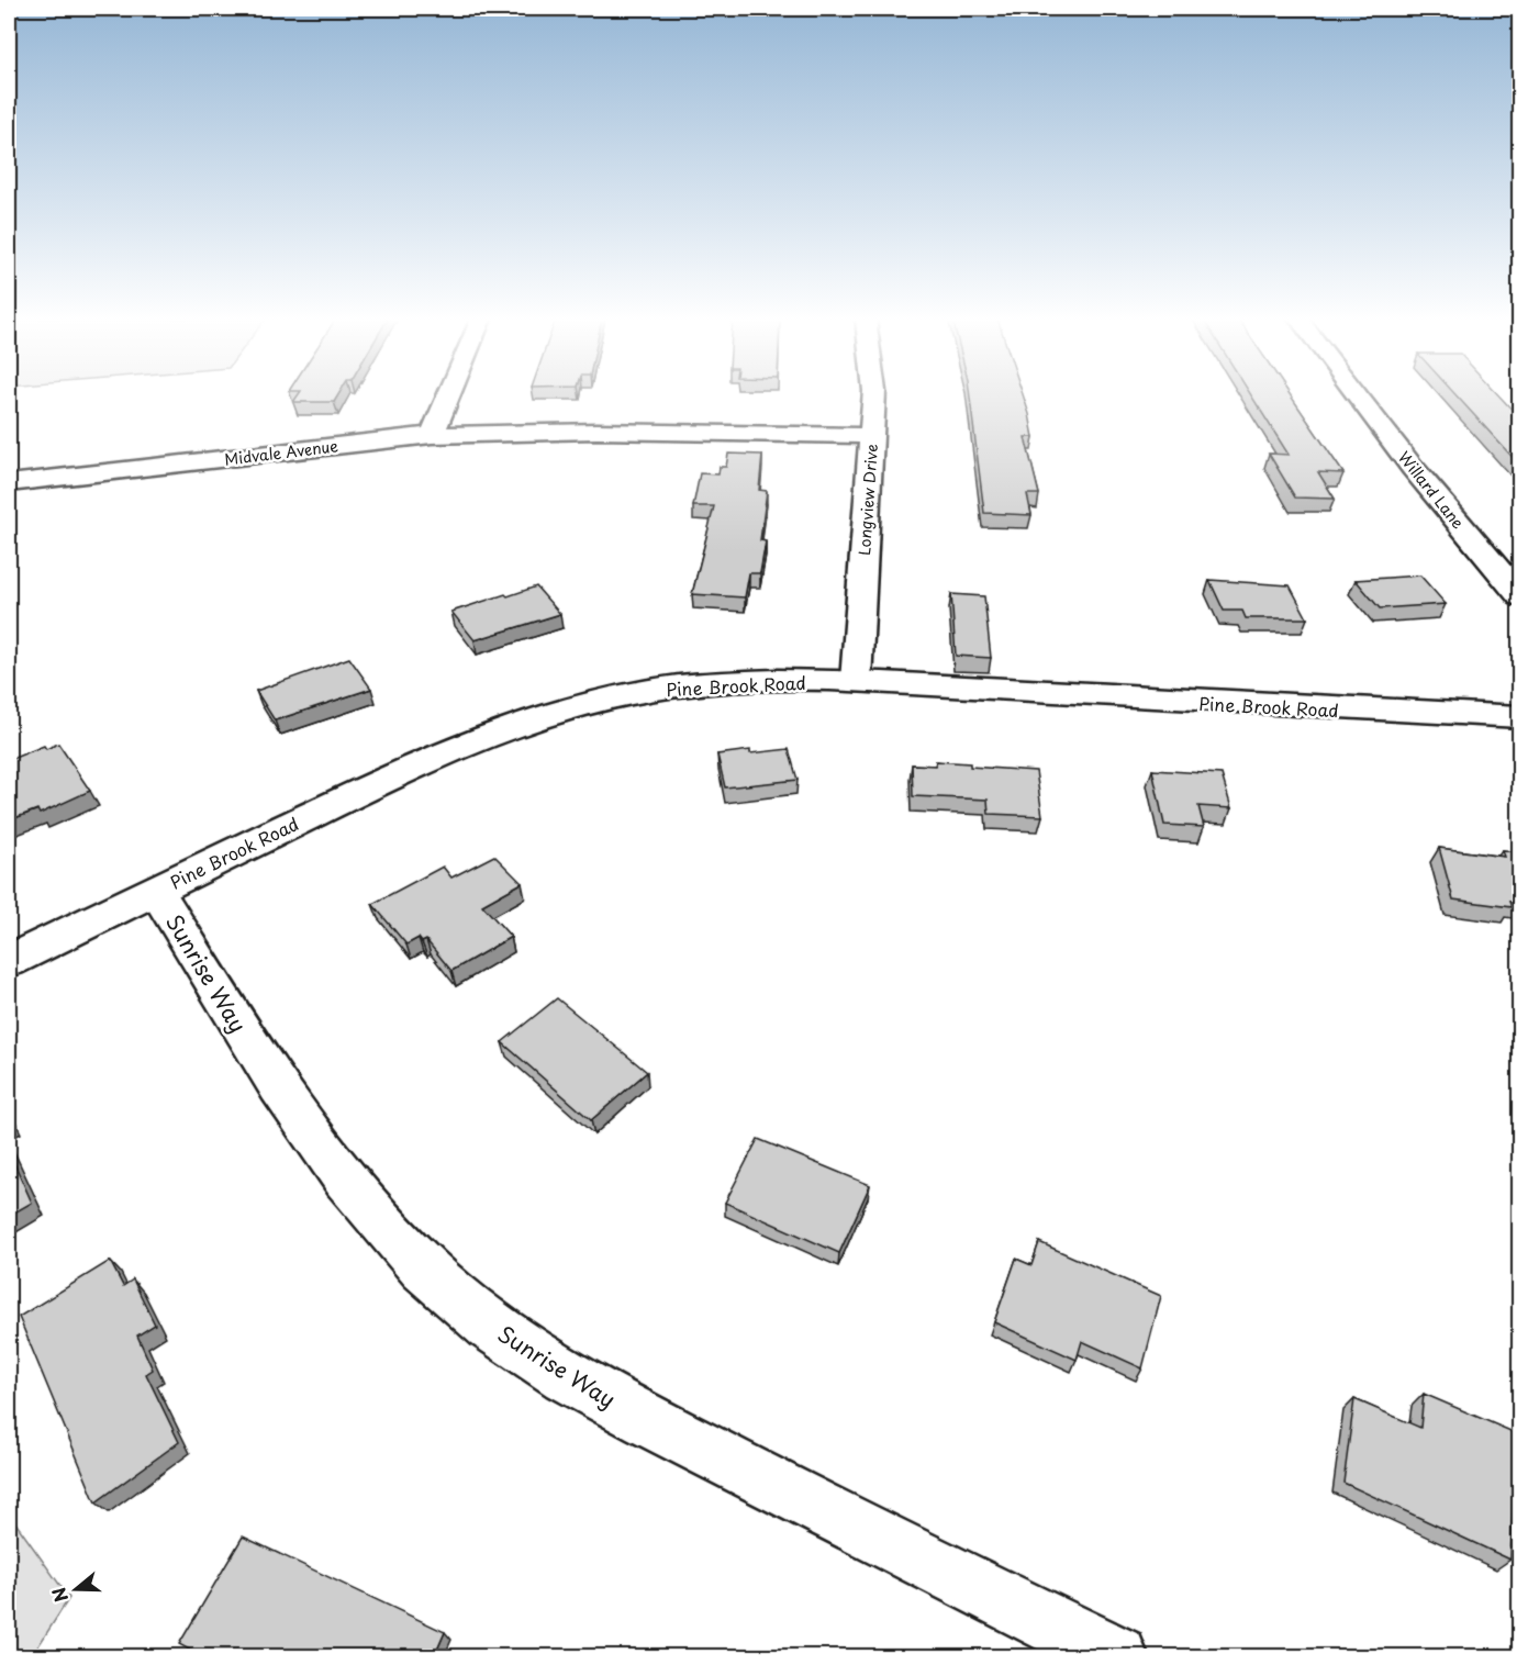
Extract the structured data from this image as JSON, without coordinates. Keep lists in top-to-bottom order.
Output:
{
  "streets": {
    "street": [
      "Midvale Avenue",
      "Willard Lane",
      "Longview Drive",
      "Pine Brook Road",
      "Sunrise Way"
    ]
  },
  "crossings": [
    ["Midvale Avenue", "Longview Drive"],
    ["Longview Drive", "Pine Brook Road"],
    ["Pine Brook Road", "Sunrise Way"]
  ],
  "north": "left"
}
